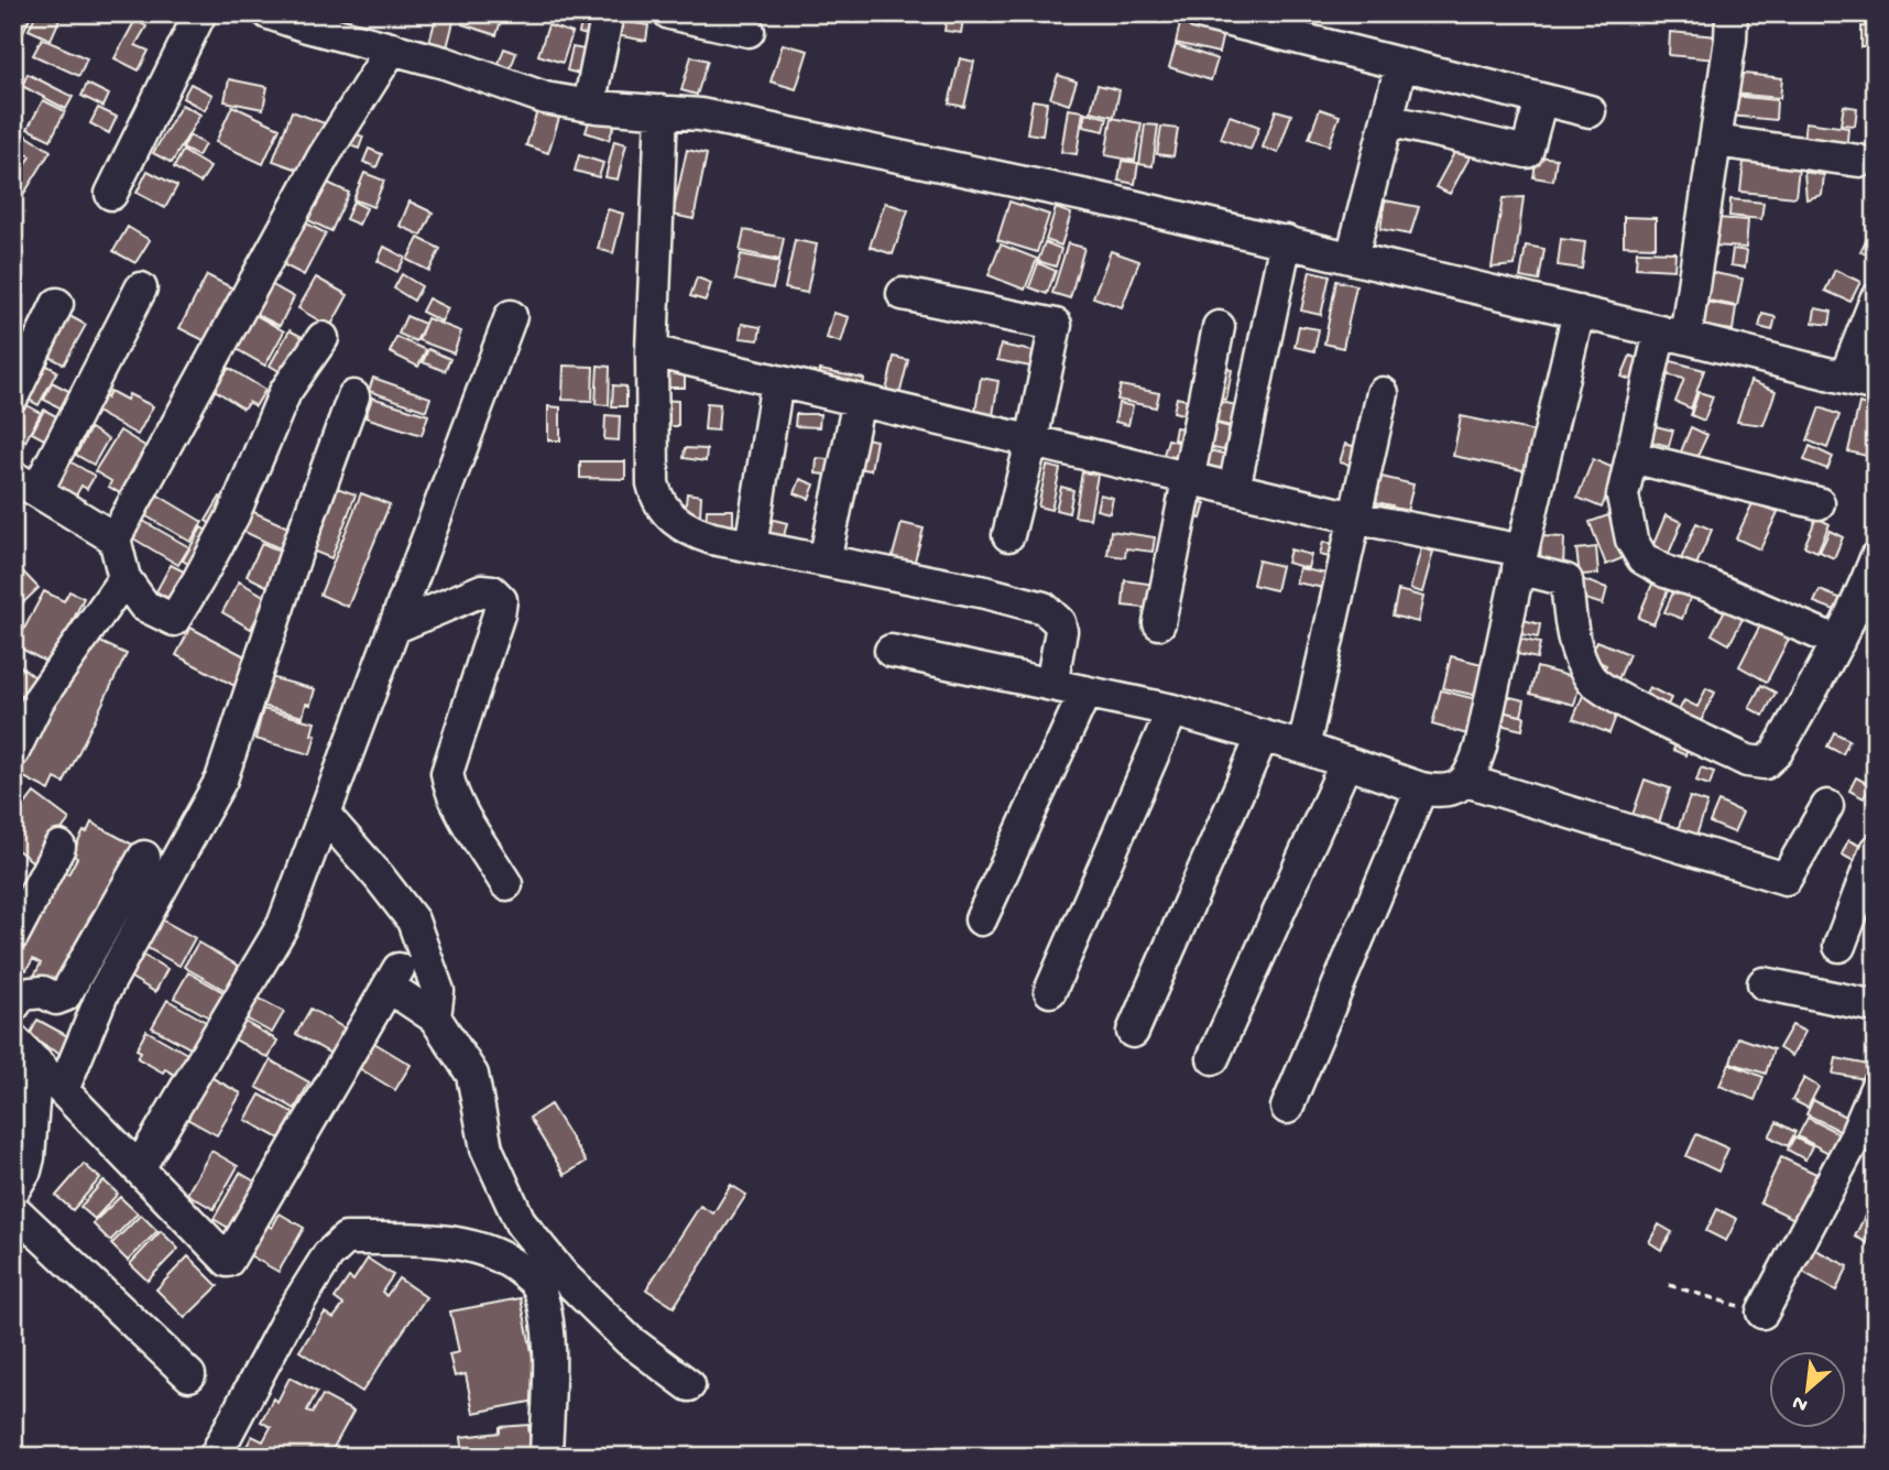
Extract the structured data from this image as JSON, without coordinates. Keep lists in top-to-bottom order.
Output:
{
  "north": "bottom left"
}
